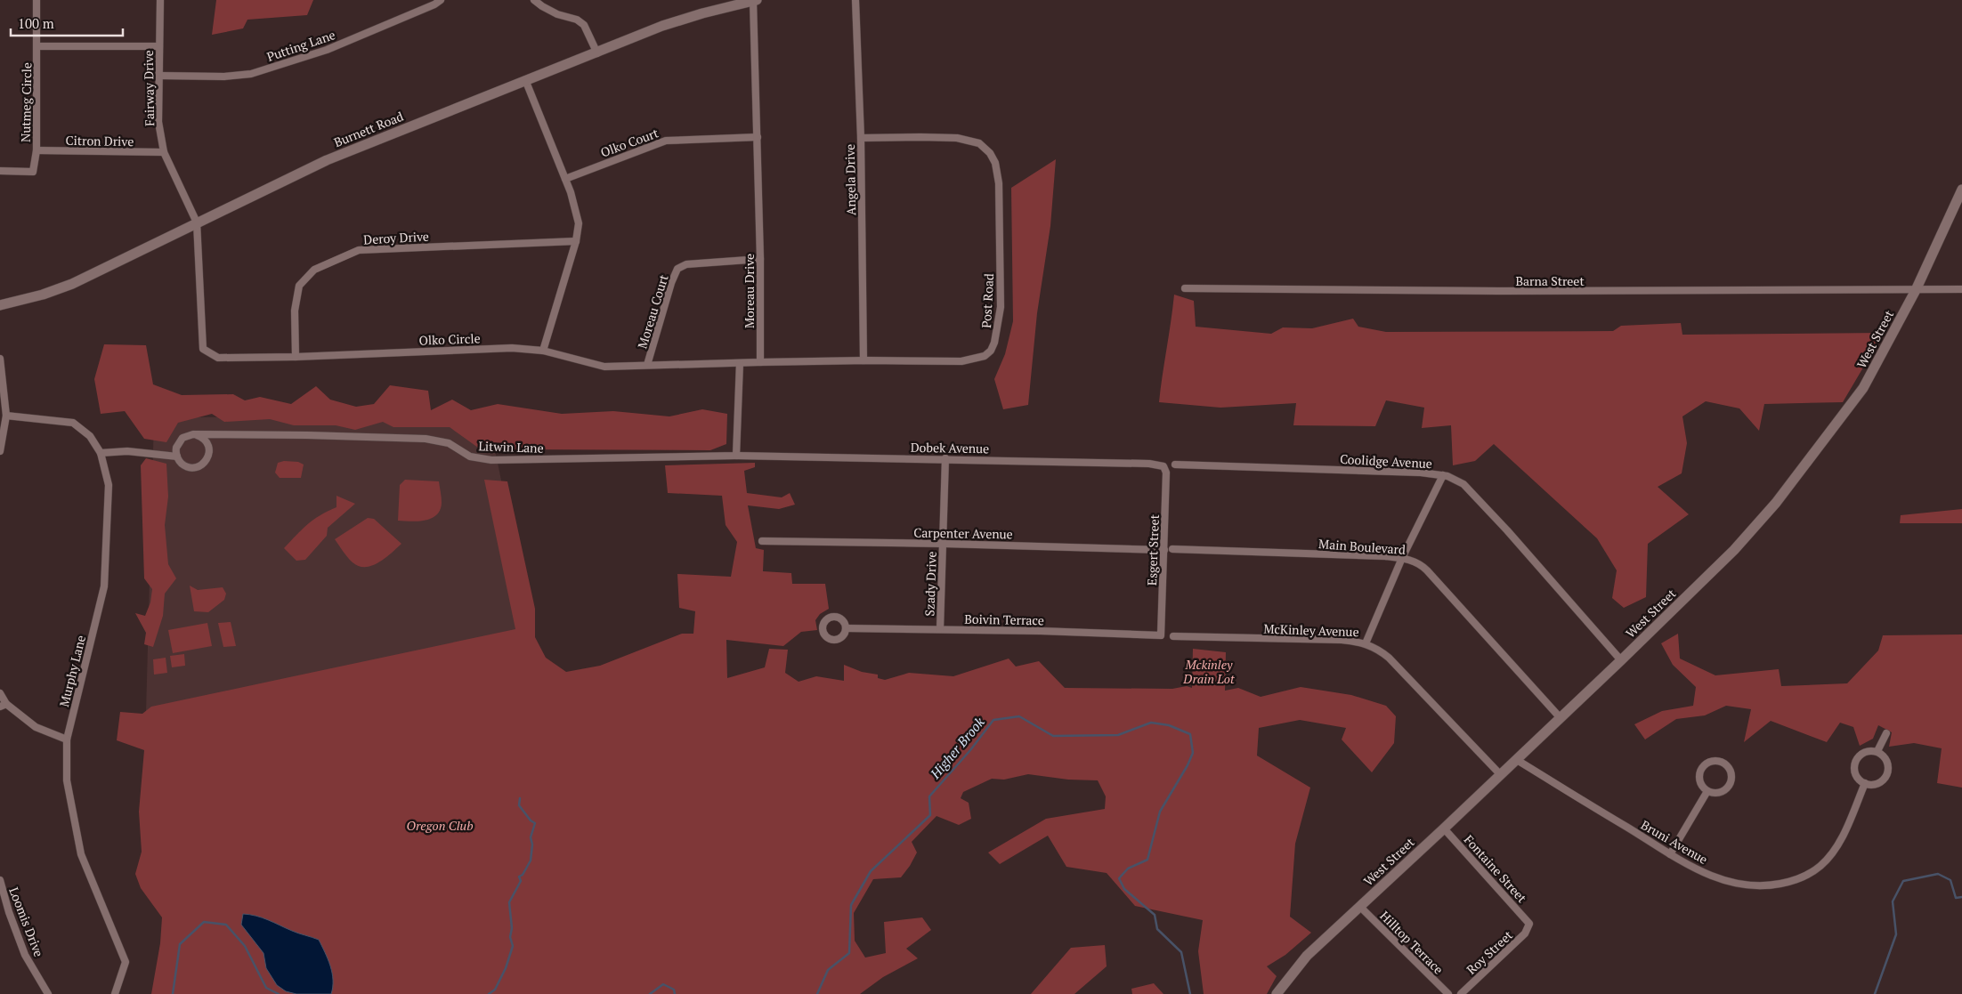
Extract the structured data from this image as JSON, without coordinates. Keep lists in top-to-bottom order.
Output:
{
  "streets": {
    "main road": ["Burnett Road", "West Street"],
    "street": [
      "Putting Lane",
      "Fairway Drive",
      "Nutmeg Circle",
      "Citron Drive",
      "Olko Court",
      "Angela Drive",
      "Deroy Drive",
      "Barna Street",
      "Moreau Drive",
      "Post Road",
      "Moreau Court",
      "Olko Circle",
      "Litwin Lane",
      "Dobek Avenue",
      "Coolidge Avenue",
      "Carpenter Avenue",
      "Main Boulevard",
      "Esgert Street",
      "Szady Drive",
      "Boivin Terrace",
      "McKinley Avenue",
      "Murphy Lane",
      "Bruni Avenue",
      "Fontaine Street",
      "Loomis Drive",
      "Hilltop Terrace",
      "Roy Street"
    ]
  },
  "crossings": [
    ["Putting Lane", "Fairway Drive"],
    ["Fairway Drive", "Burnett Road"],
    ["Fairway Drive", "Citron Drive"],
    ["Fairway Drive", "Olko Circle"],
    ["Nutmeg Circle", "Citron Drive"],
    ["Burnett Road", "Moreau Drive"],
    ["Burnett Road", "Olko Circle"],
    ["Olko Court", "Moreau Drive"],
    ["Angela Drive", "Post Road"],
    ["Deroy Drive", "Olko Circle"],
    ["Barna Street", "West Street"],
    ["Moreau Drive", "Post Road"],
    ["Moreau Drive", "Moreau Court"],
    ["West Street", "Coolidge Avenue"],
    ["West Street", "Main Boulevard"],
    ["West Street", "McKinley Avenue"],
    ["West Street", "Bruni Avenue"],
    ["West Street", "Fontaine Street"],
    ["West Street", "Hilltop Terrace"],
    ["Litwin Lane", "Dobek Avenue"],
    ["Dobek Avenue", "Esgert Street"],
    ["Dobek Avenue", "Szady Drive"],
    ["Carpenter Avenue", "Esgert Street"],
    ["Carpenter Avenue", "Szady Drive"],
    ["Esgert Street", "Boivin Terrace"],
    ["Szady Drive", "Boivin Terrace"],
    ["Fontaine Street", "Roy Street"]
  ],
  "water": ["Higher Brook"],
  "parks": ["Mckinley Drain Lot", "Oregon Club"],
  "scale_bar": "100 m"
}
